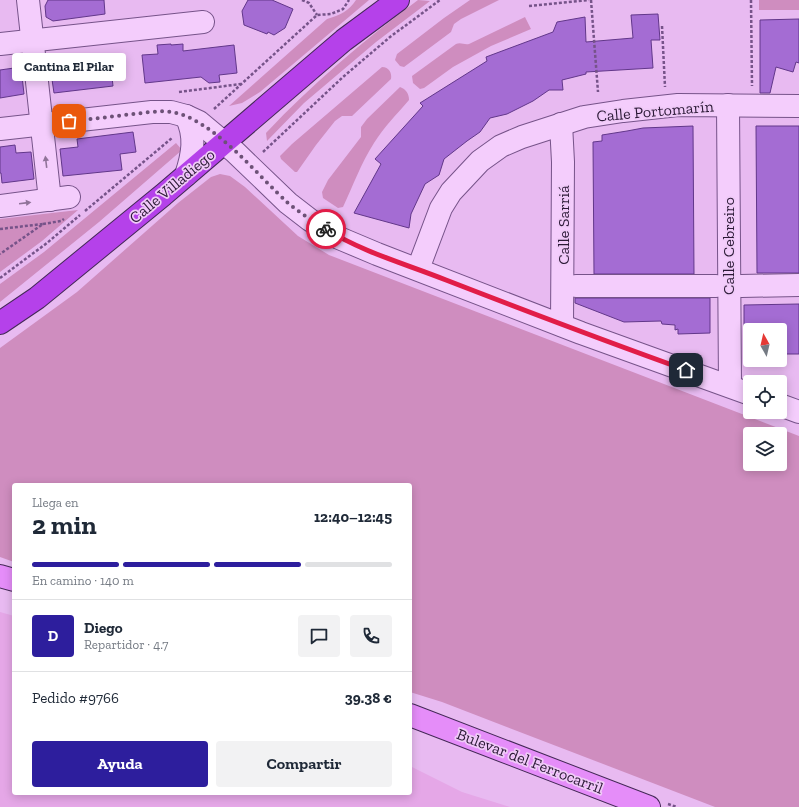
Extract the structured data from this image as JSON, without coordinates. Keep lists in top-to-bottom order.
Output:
{
  "streets": {
    "highway": ["Calle Villadiego"],
    "main road": ["Bulevar del Ferrocarril"],
    "street": ["Calle Portomarín", "Calle Sarriá", "Calle Cebreiro"]
  },
  "crossings": [
    ["Calle Portomarín", "Calle Sarriá"],
    ["Calle Portomarín", "Calle Cebreiro"]
  ],
  "places": ["Cantina El Pilar"],
  "north": "top",
  "page": {
    "bubble": "Cantina El Pilar",
    "heading": ["2 min", "Llega en", "12:40–12:45"],
    "panel": [
      "Diego",
      "Repartidor · 4.7",
      "Pedido #9766",
      "39.38 €"
    ],
    "bar": "En camino · 140 m",
    "round": "D",
    "buttons": ["Ayuda", "Compartir"]
  }
}
